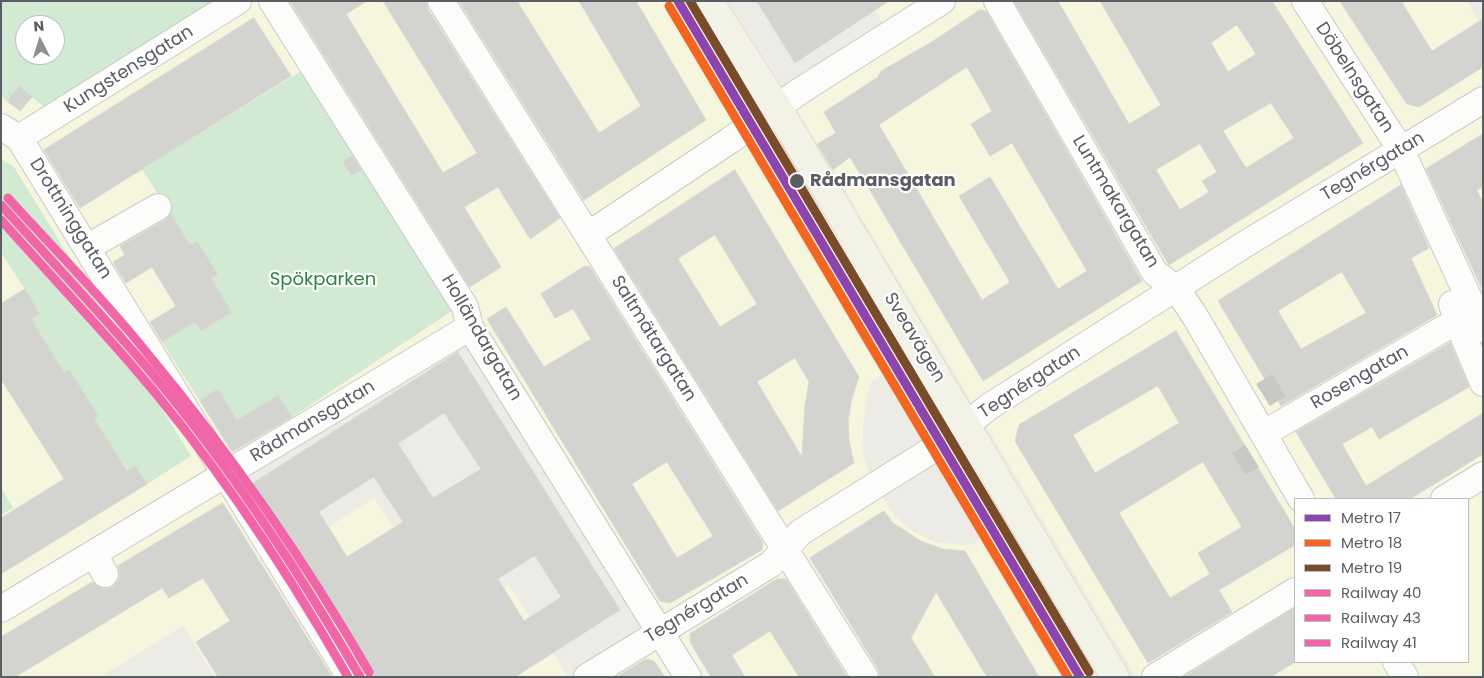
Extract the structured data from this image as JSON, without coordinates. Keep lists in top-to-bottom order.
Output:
{
  "streets": {
    "main road": ["Sveavägen"],
    "street": [
      "Kungstensgatan",
      "Döbelnsgatan",
      "Tegnérgatan",
      "Luntmakargatan",
      "Drottninggatan",
      "Holländargatan",
      "Saltmätargatan",
      "Rosengatan",
      "Rådmansgatan"
    ]
  },
  "crossings": [
    ["Kungstensgatan", "Drottninggatan"],
    ["Döbelnsgatan", "Tegnérgatan"],
    ["Tegnérgatan", "Luntmakargatan"],
    ["Tegnérgatan", "Holländargatan"],
    ["Tegnérgatan", "Sveavägen"],
    ["Tegnérgatan", "Saltmätargatan"],
    ["Luntmakargatan", "Rosengatan"],
    ["Drottninggatan", "Rådmansgatan"],
    ["Holländargatan", "Rådmansgatan"]
  ],
  "parks": ["Spökparken"],
  "places": ["Rådmansgatan"],
  "lines": [
    "metro line 17",
    "metro line 19",
    "metro line 18",
    "rail line 41",
    "rail line 40",
    "rail line 43"
  ],
  "legend": [
    "Metro 17",
    "Metro 18",
    "Metro 19",
    "Railway 40",
    "Railway 43",
    "Railway 41"
  ],
  "north": "top"
}
